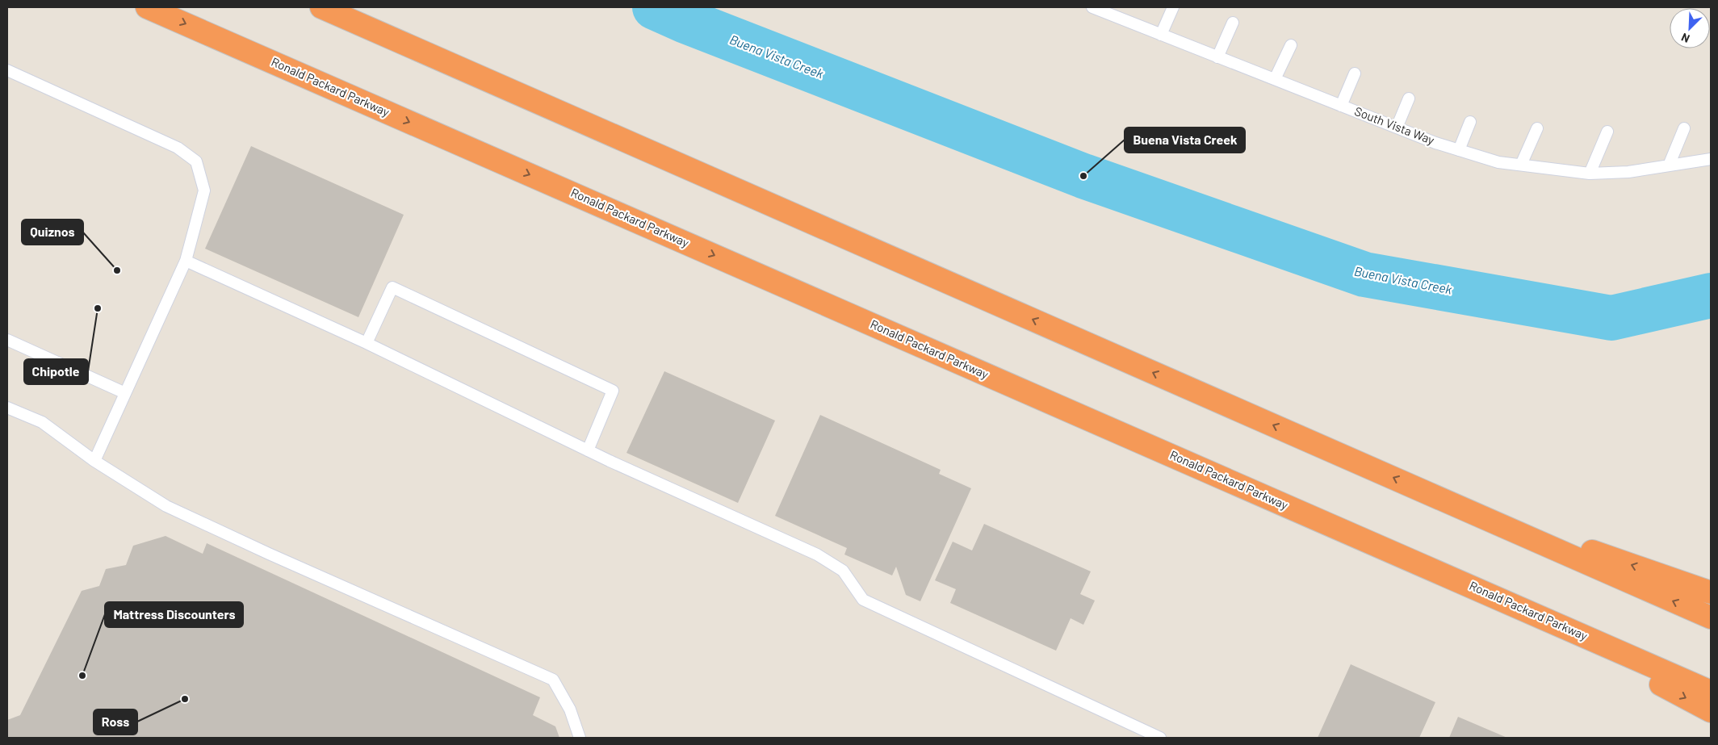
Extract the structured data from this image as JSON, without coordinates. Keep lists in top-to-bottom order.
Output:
{
  "streets": {
    "highway": ["Ronald Packard Parkway"],
    "lane": ["South Vista Way"]
  },
  "water": ["Buena Vista Creek"],
  "places": [
    "Buena Vista Creek",
    "Quiznos",
    "Chipotle",
    "Mattress Discounters",
    "Ross"
  ],
  "north": "bottom left"
}
